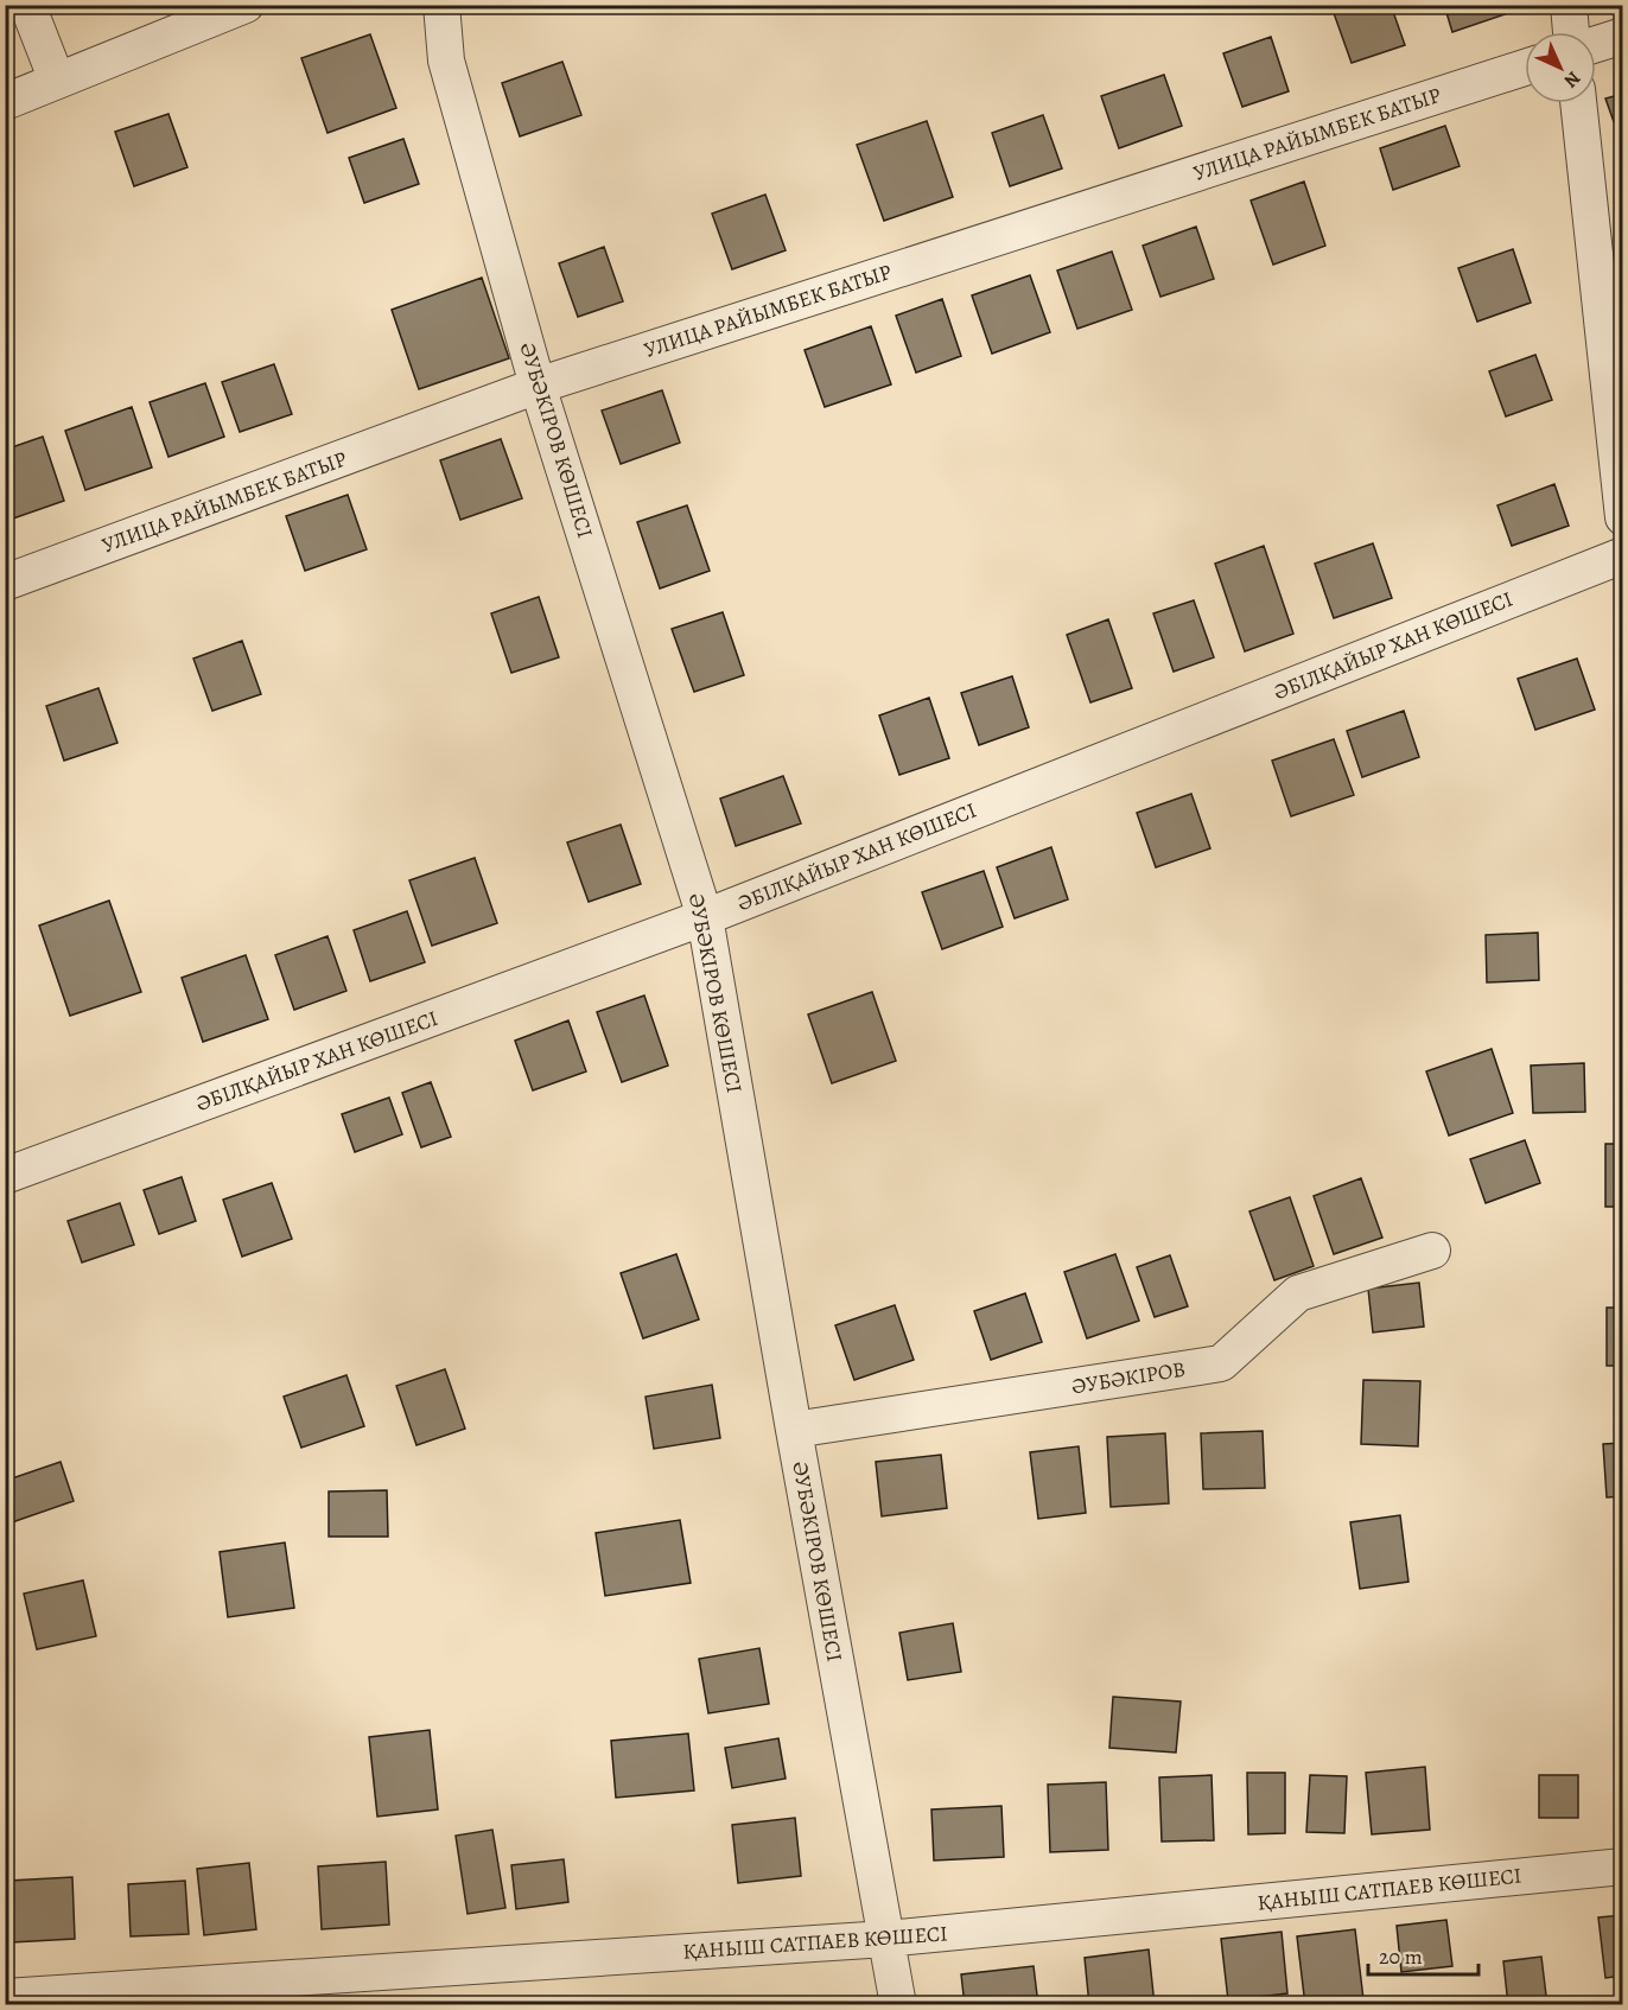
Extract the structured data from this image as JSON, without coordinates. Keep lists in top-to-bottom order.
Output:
{
  "streets": {
    "street": [
      "УЛИЦА РАЙЫМБЕК БАТЫР",
      "ӘУБӘКІРОВ КӨШЕСІ",
      "ӘБІЛҚАЙЫР ХАН КӨШЕСІ",
      "ӘУБӘКІРОВ",
      "ҚАНЫШ САТПАЕВ КӨШЕСІ"
    ]
  },
  "crossings": [
    ["УЛИЦА РАЙЫМБЕК БАТЫР", "ӘУБӘКІРОВ КӨШЕСІ"],
    ["ӘУБӘКІРОВ КӨШЕСІ", "ӘБІЛҚАЙЫР ХАН КӨШЕСІ"],
    ["ӘУБӘКІРОВ КӨШЕСІ", "ӘУБӘКІРОВ"],
    ["ӘУБӘКІРОВ КӨШЕСІ", "ҚАНЫШ САТПАЕВ КӨШЕСІ"]
  ],
  "scale_bar": "20 m",
  "north": "bottom right"
}
